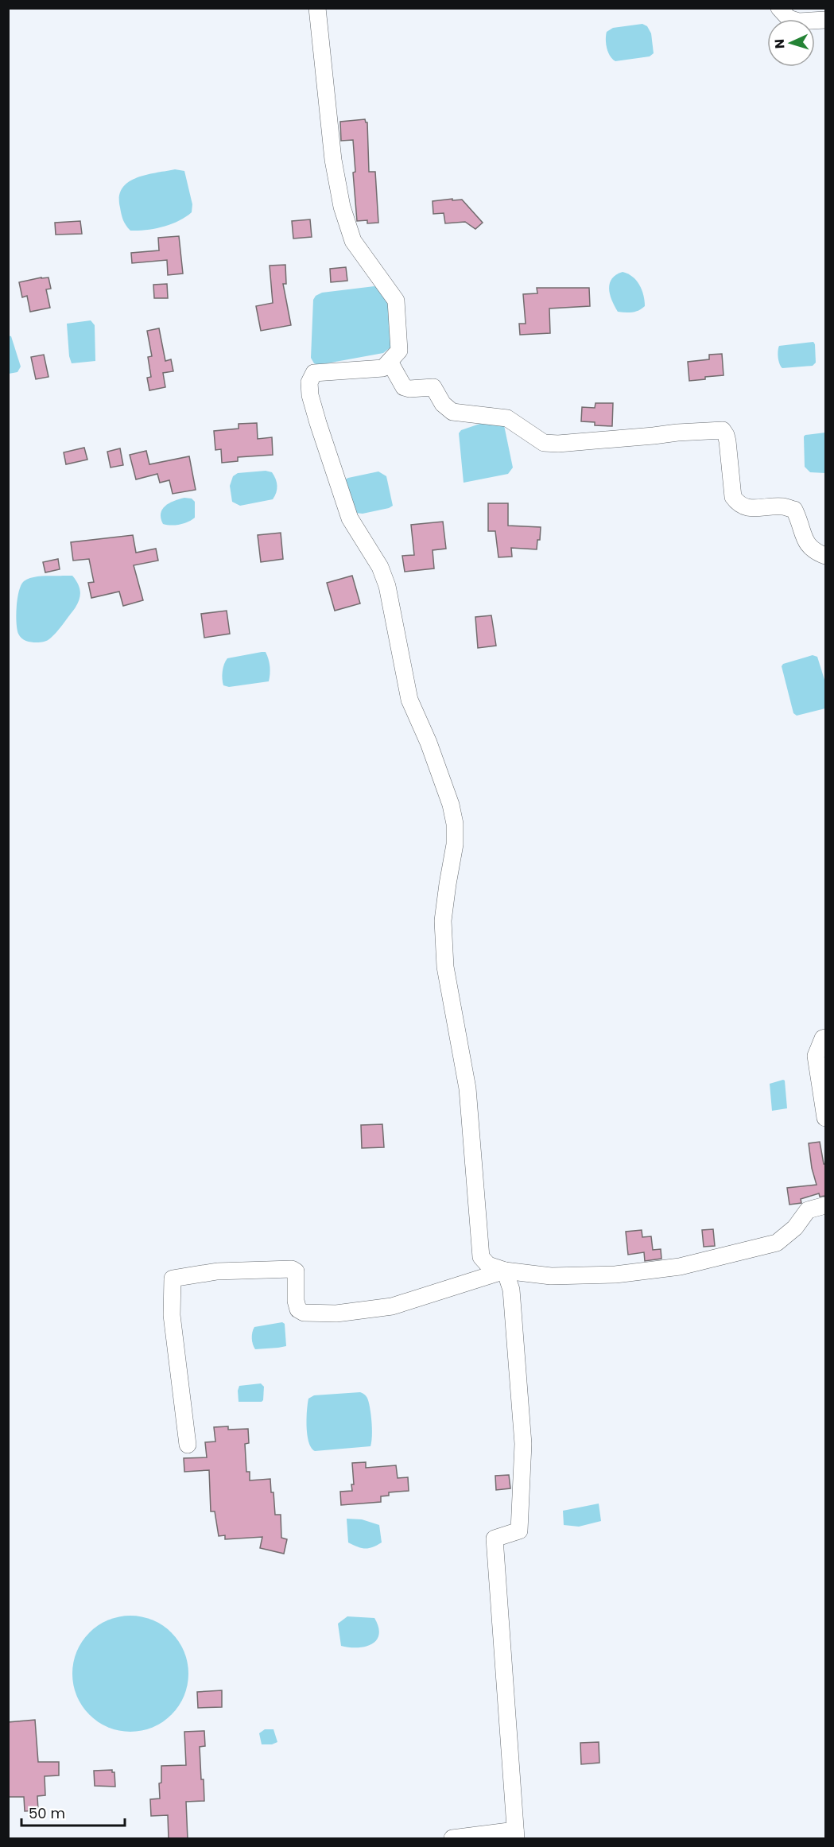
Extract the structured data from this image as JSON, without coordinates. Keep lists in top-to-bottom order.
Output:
{
  "scale_bar": "50 m",
  "north": "left"
}
